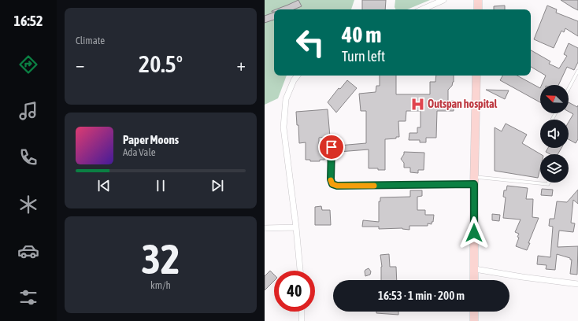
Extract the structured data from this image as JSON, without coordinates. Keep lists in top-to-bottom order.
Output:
{
  "places": {
    "hospital": ["Outspan hospital"]
  },
  "north": "top left",
  "page": {
    "tabs": "16:52",
    "tile": [
      "Climate",
      ["32", "km/h"]
    ],
    "turn": ["40 m", "Turn left"],
    "heat": ["−", "20.5°", "+"],
    "song": ["Paper Moons", "Ada Vale"],
    "limit": "40",
    "trip": "16:53 · 1 min · 200 m"
  }
}
